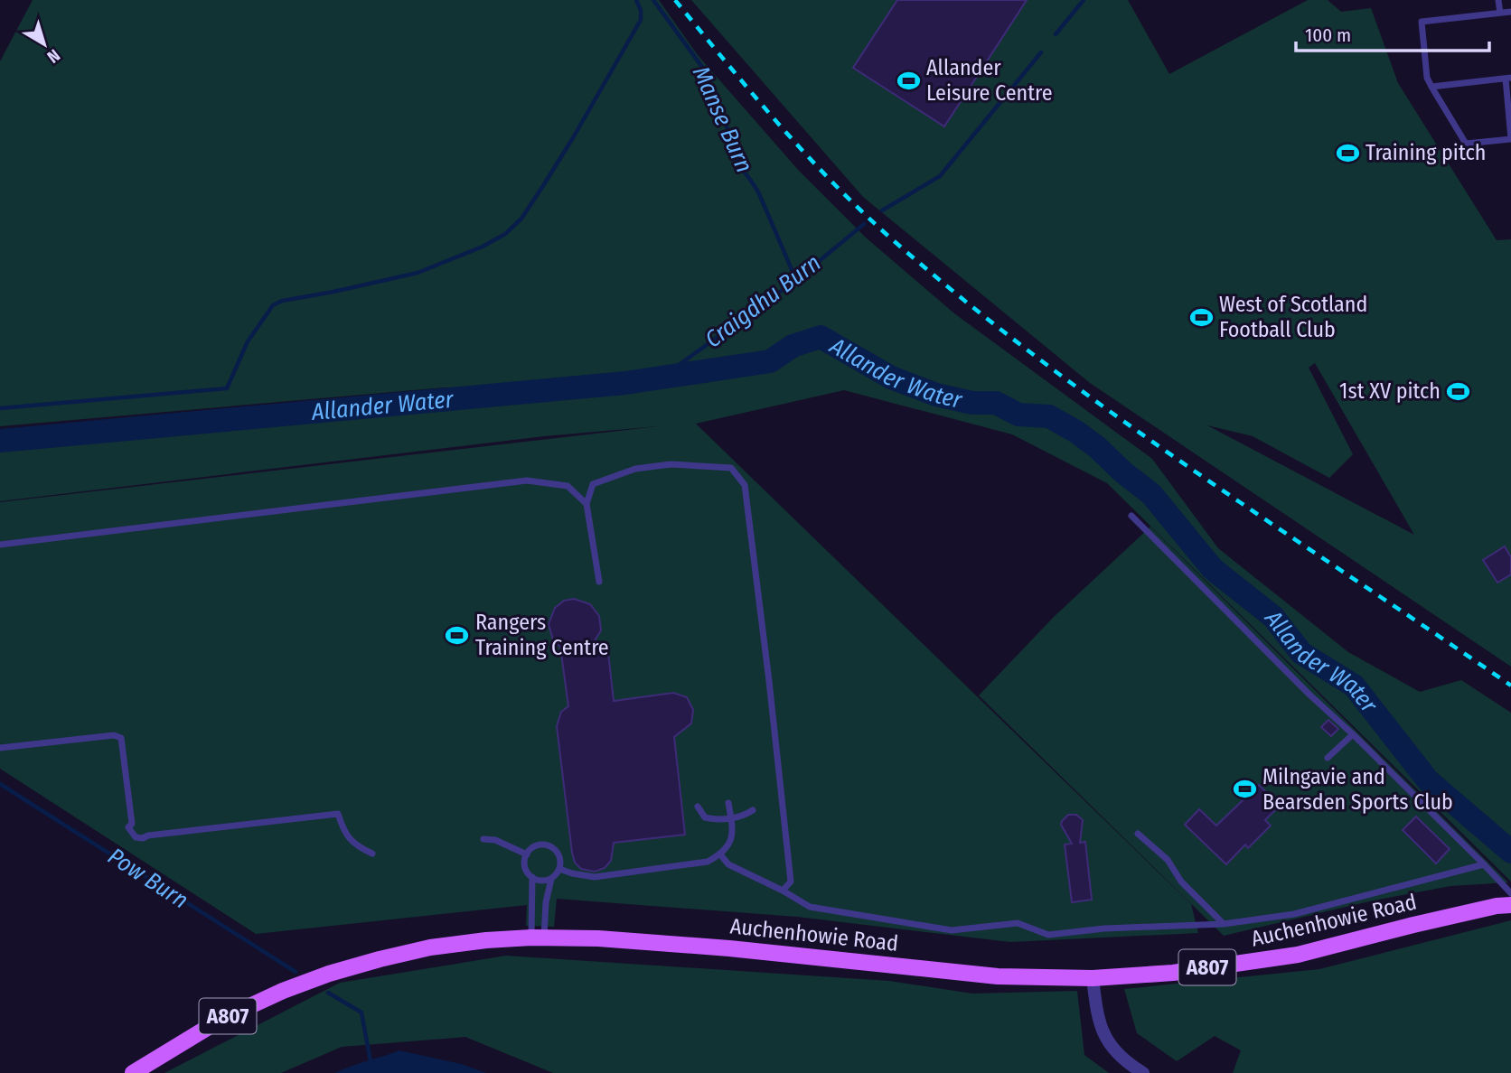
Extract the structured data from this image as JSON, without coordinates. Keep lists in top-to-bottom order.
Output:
{
  "streets": {
    "main road": ["Auchenhowie Road", "A807"]
  },
  "water": [
    "Manse Burn",
    "Craigdhu Burn",
    "Allander Water",
    "Pow Burn"
  ],
  "places": {
    "sports": [
      "Allander Leisure Centre",
      "Training pitch",
      "West of Scotland Football Club",
      "1st XV pitch",
      "Rangers Training Centre",
      "Milngavie and Bearsden Sports Club"
    ]
  },
  "scale_bar": "100 m",
  "north": "bottom right"
}
